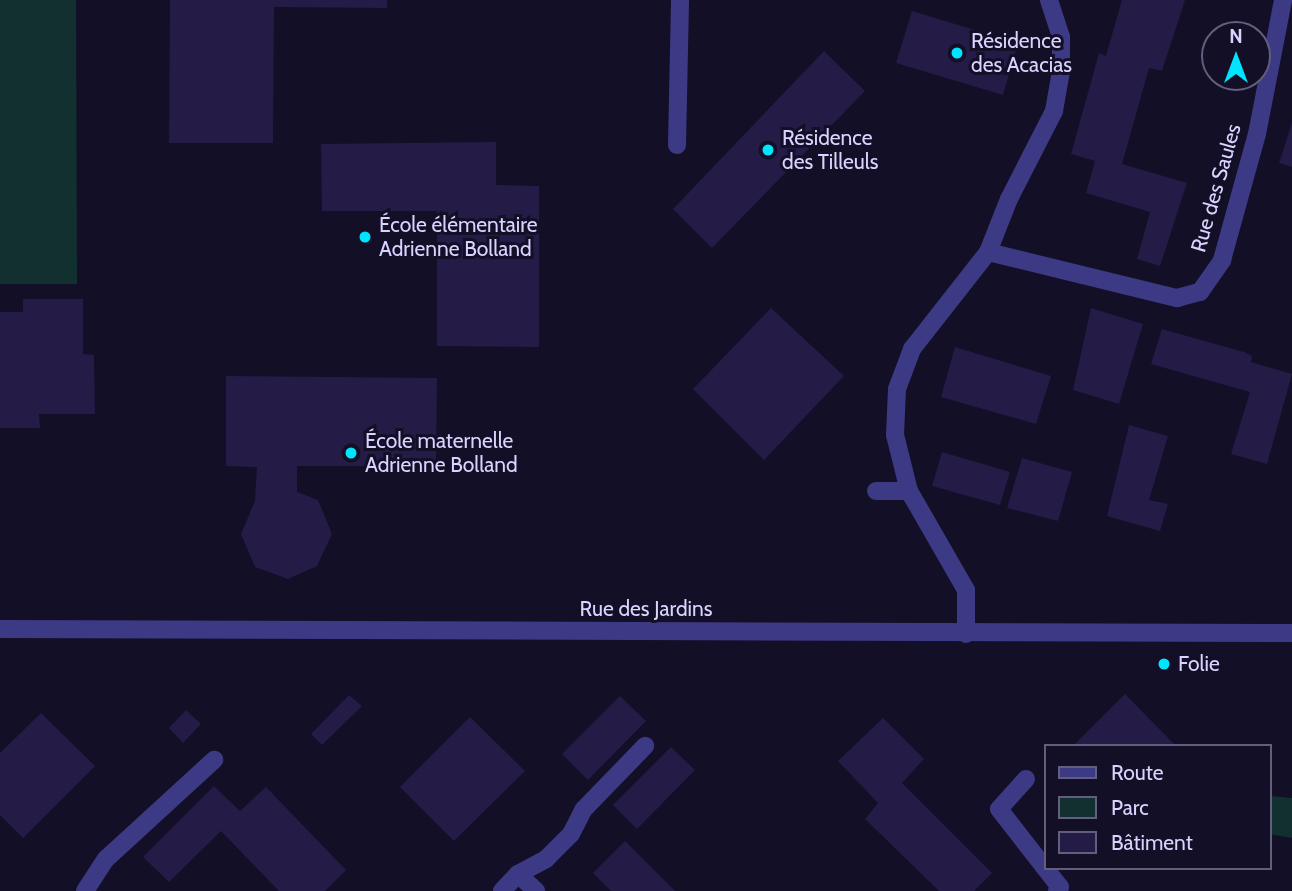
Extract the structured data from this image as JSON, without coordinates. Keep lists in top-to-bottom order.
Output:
{
  "streets": {
    "street": ["Rue des Saules", "Rue des Jardins"]
  },
  "places": [
    "Résidence des Acacias",
    "Résidence des Tilleuls",
    "École élémentaire Adrienne Bolland",
    "École maternelle Adrienne Bolland",
    "Folie"
  ],
  "legend": ["Route", "Parc", "Bâtiment"],
  "north": "top"
}
